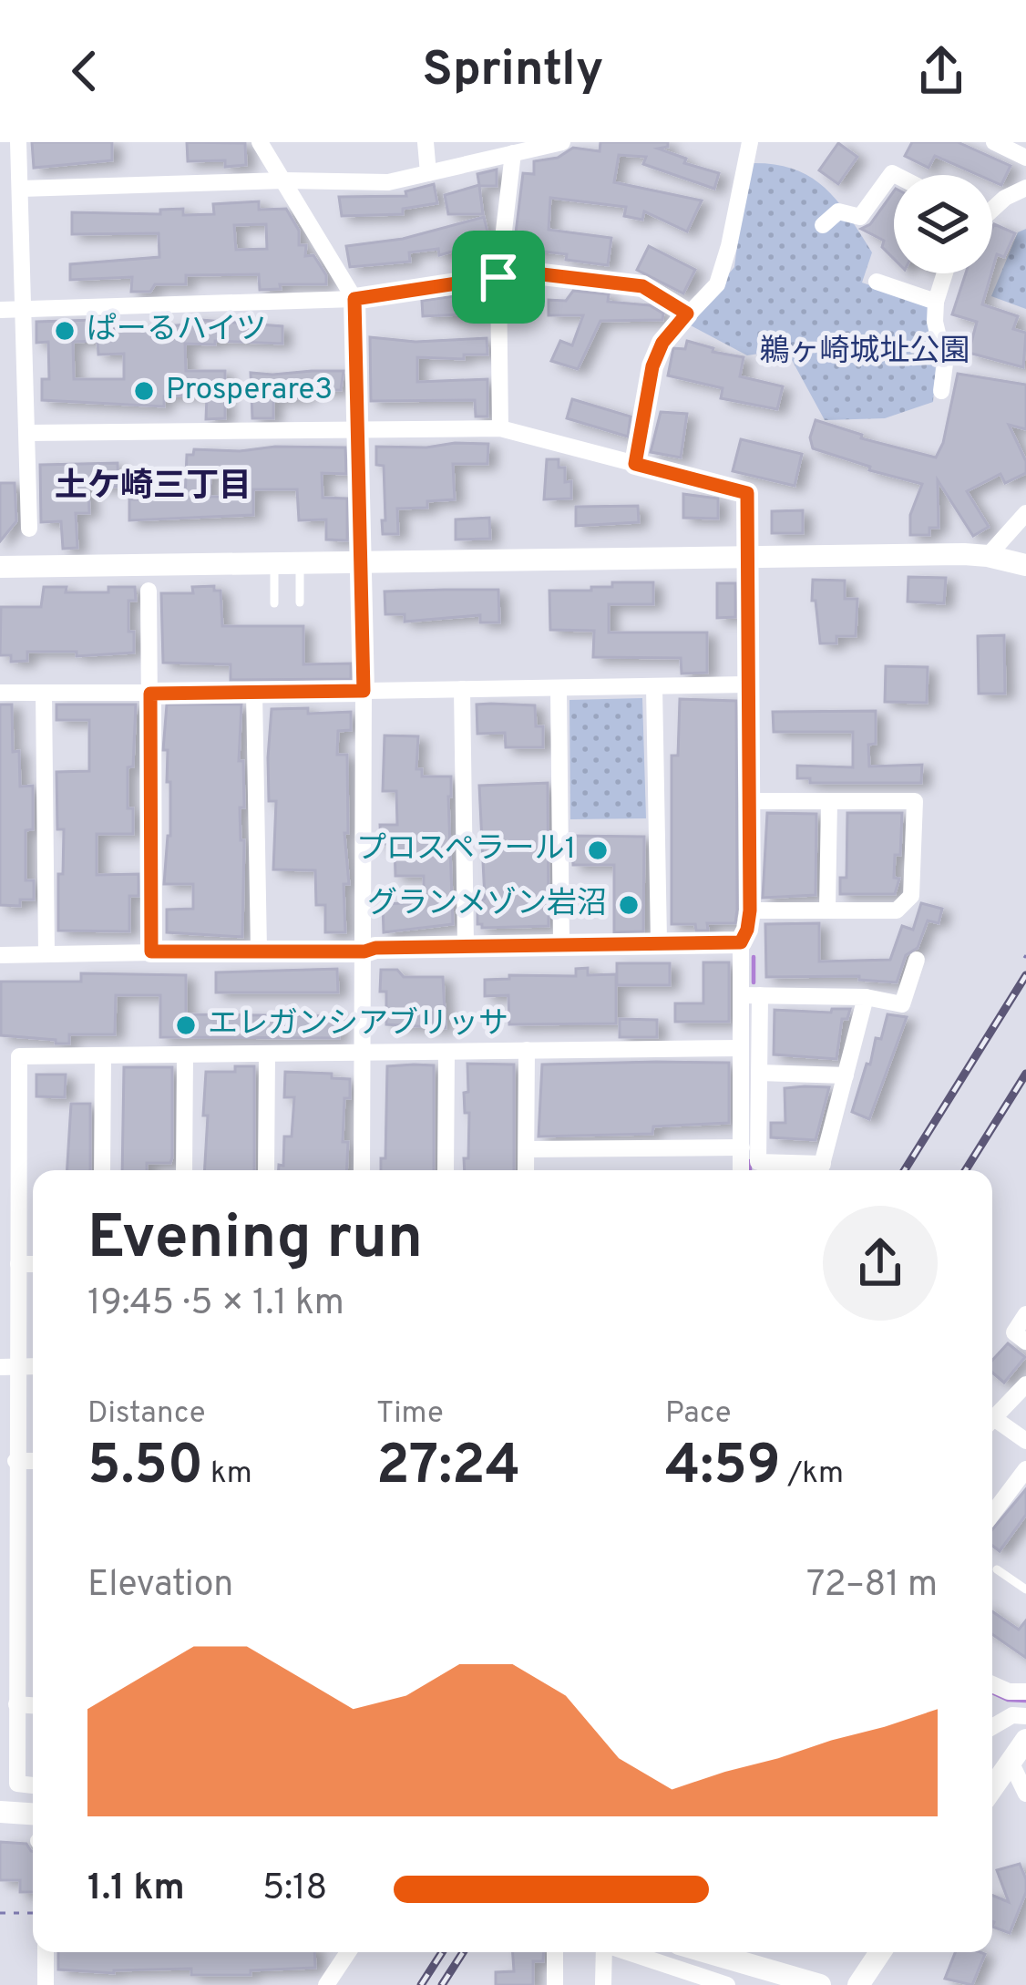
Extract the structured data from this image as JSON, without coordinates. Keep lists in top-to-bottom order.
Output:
{
  "districts": ["土ケ崎三丁目"],
  "parks": ["鵜ヶ崎城址公園"],
  "places": [
    "ぱーるハイツ",
    "Prosperare3",
    "プロスペラール1",
    "グランメゾン岩沼",
    "エレガンシアブリッサ"
  ],
  "page": {
    "header": "Sprintly",
    "heading": ["Evening run", "19:45 · 5 × 1.1 km"],
    "stats": [
      ["Distance", "5.50 km"],
      ["Time", "27:24"],
      ["Pace", "4:59 /km"]
    ],
    "chart": ["Elevation", "72–81 m"],
    "list": [
      {
        "name": "1.1 km",
        "note": "5:18"
      }
    ]
  }
}
